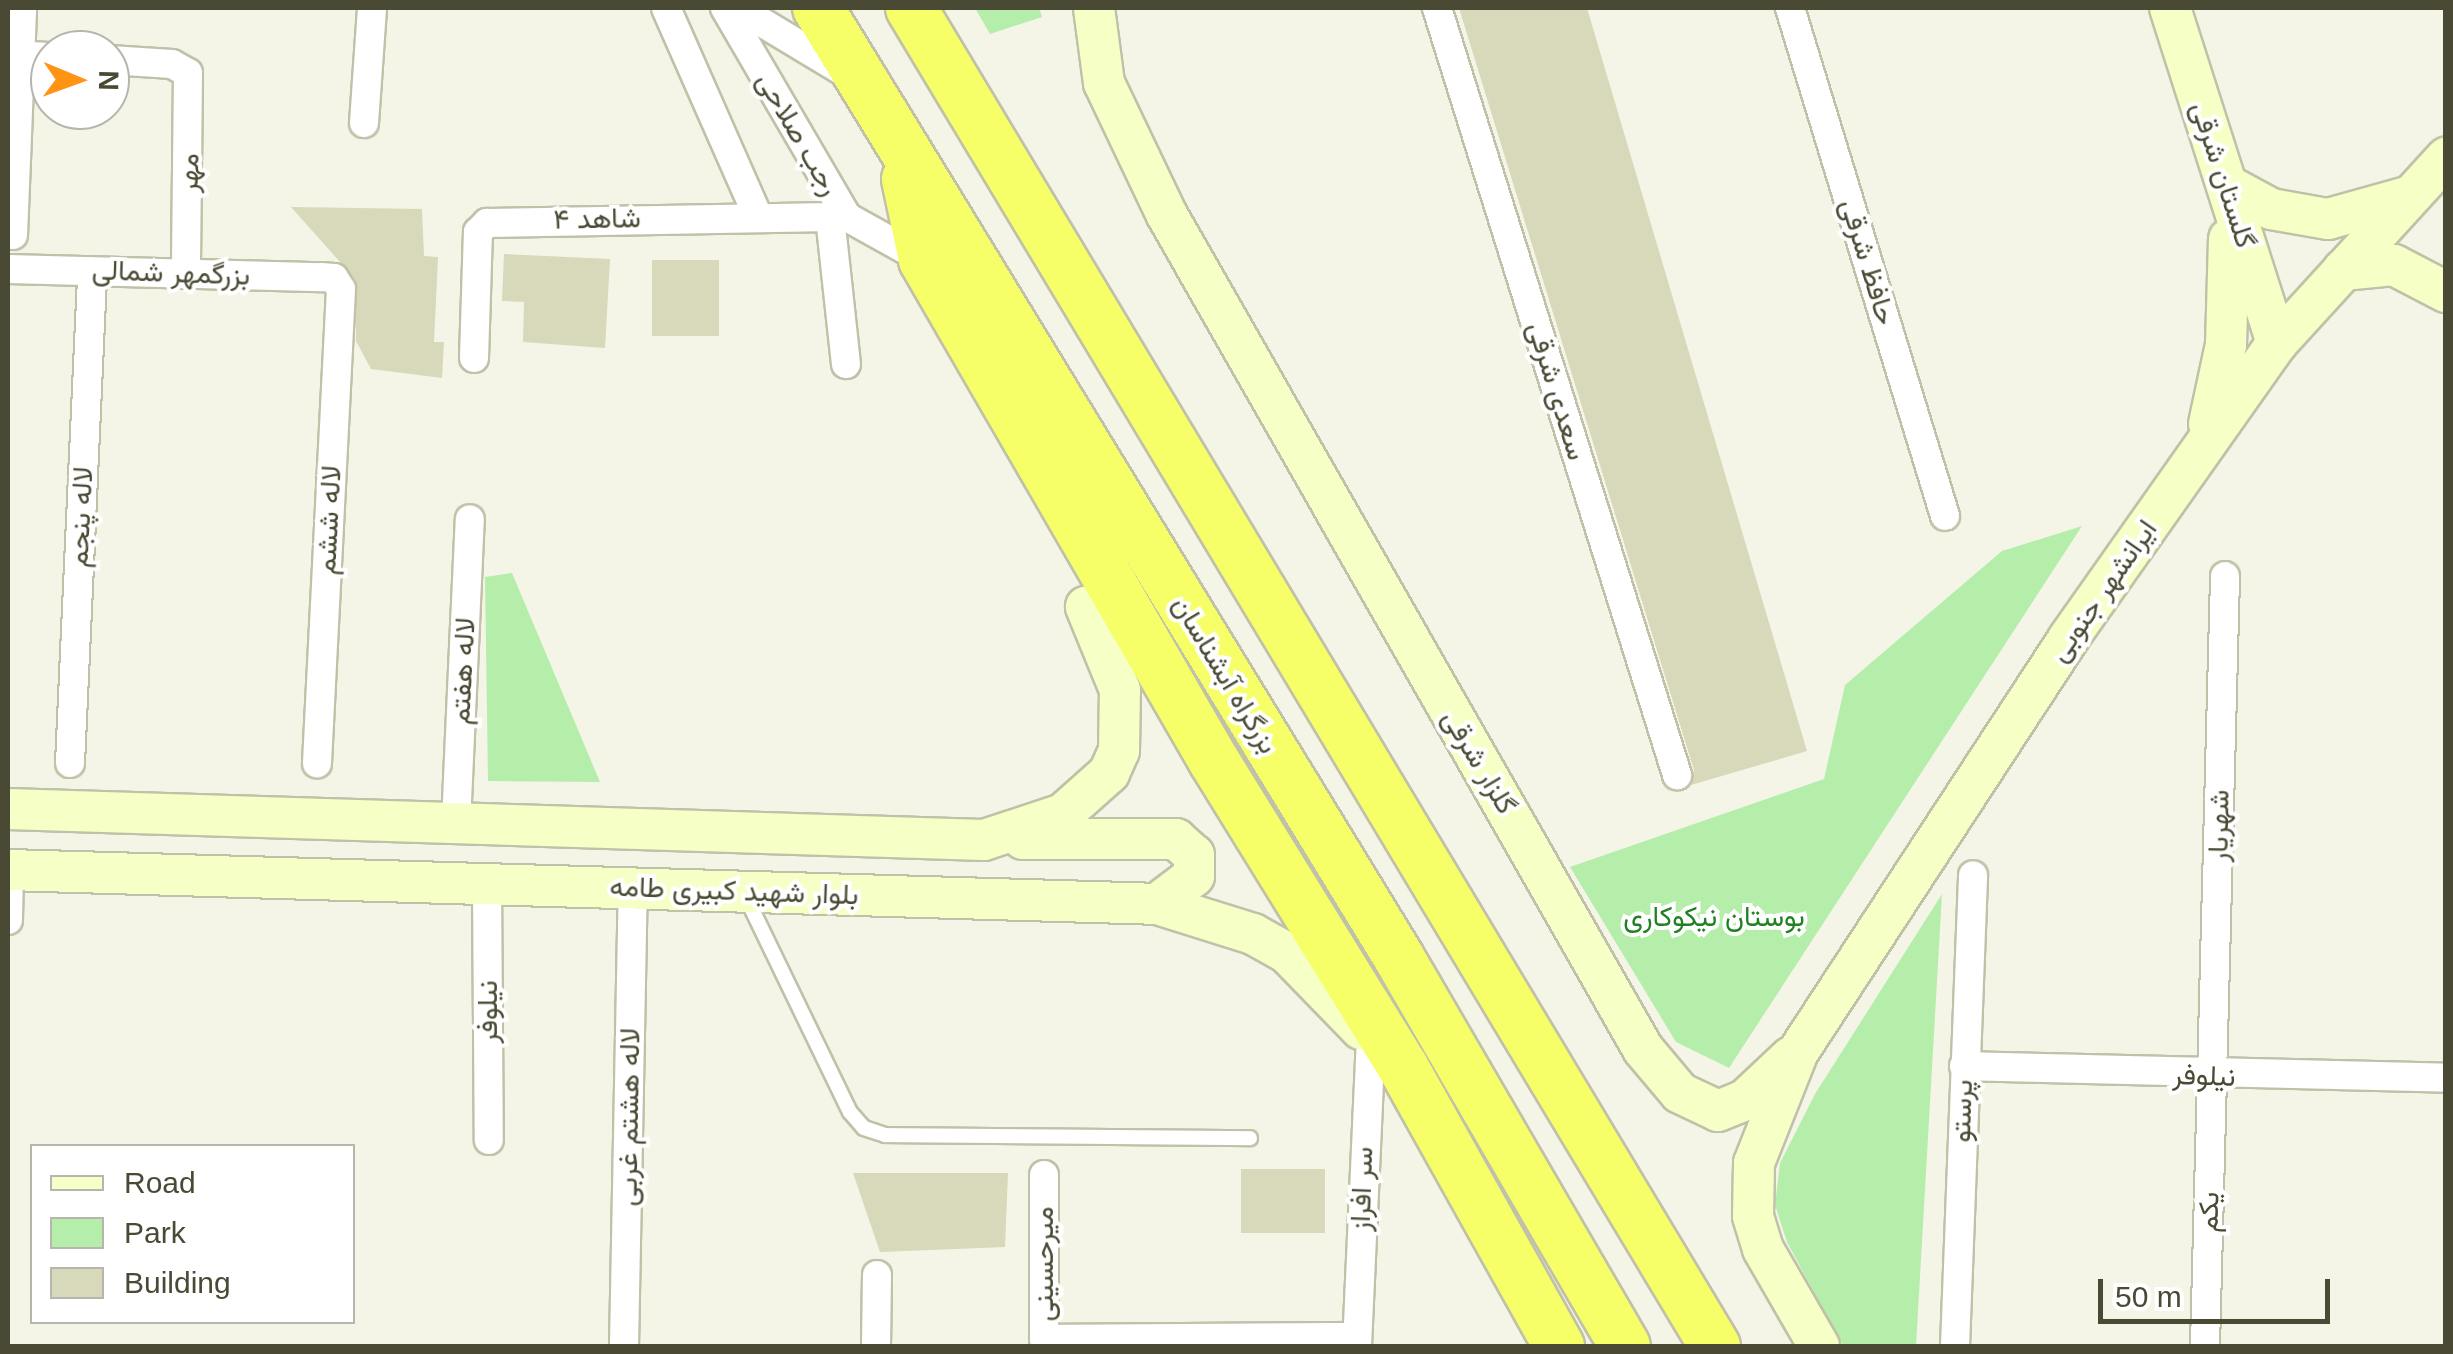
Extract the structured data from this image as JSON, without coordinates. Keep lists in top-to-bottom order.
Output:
{
  "streets": {
    "highway": ["بزرگراه آبشناسان"],
    "street": [
      "رجب صلاحی",
      "مهر",
      "گلستان شرقی",
      "شاهد ۴",
      "حافظ شرقی",
      "بزرگمهر شمالی",
      "سعدی شرقی",
      "لاله پنجم",
      "لاله ششم",
      "ایرانشهر جنوبی",
      "لاله هفتم",
      "گلزار شرقی",
      "شهریار",
      "بلوار شهید کبیری طامه",
      "نیلوفر",
      "پرستو",
      "لاله هشتم غربی",
      "سر افراز",
      "یکم",
      "میرحسینی"
    ]
  },
  "crossings": [
    ["رجب صلاحی", "شاهد ۴"],
    ["رجب صلاحی", "بزرگراه آبشناسان"],
    ["مهر", "بزرگمهر شمالی"],
    ["گلستان شرقی", "ایرانشهر جنوبی"],
    ["بزرگمهر شمالی", "لاله پنجم"],
    ["بزرگمهر شمالی", "لاله ششم"],
    ["ایرانشهر جنوبی", "گلزار شرقی"],
    ["شهریار", "نیلوفر"],
    ["شهریار", "یکم"],
    ["بلوار شهید کبیری طامه", "نیلوفر"],
    ["بلوار شهید کبیری طامه", "لاله هشتم غربی"],
    ["بلوار شهید کبیری طامه", "سر افراز"],
    ["نیلوفر", "پرستو"],
    ["نیلوفر", "یکم"],
    ["سر افراز", "میرحسینی"]
  ],
  "parks": ["بوستان نیکوکاری"],
  "legend": ["Road", "Park", "Building"],
  "scale_bar": "50 m",
  "north": "right"
}
